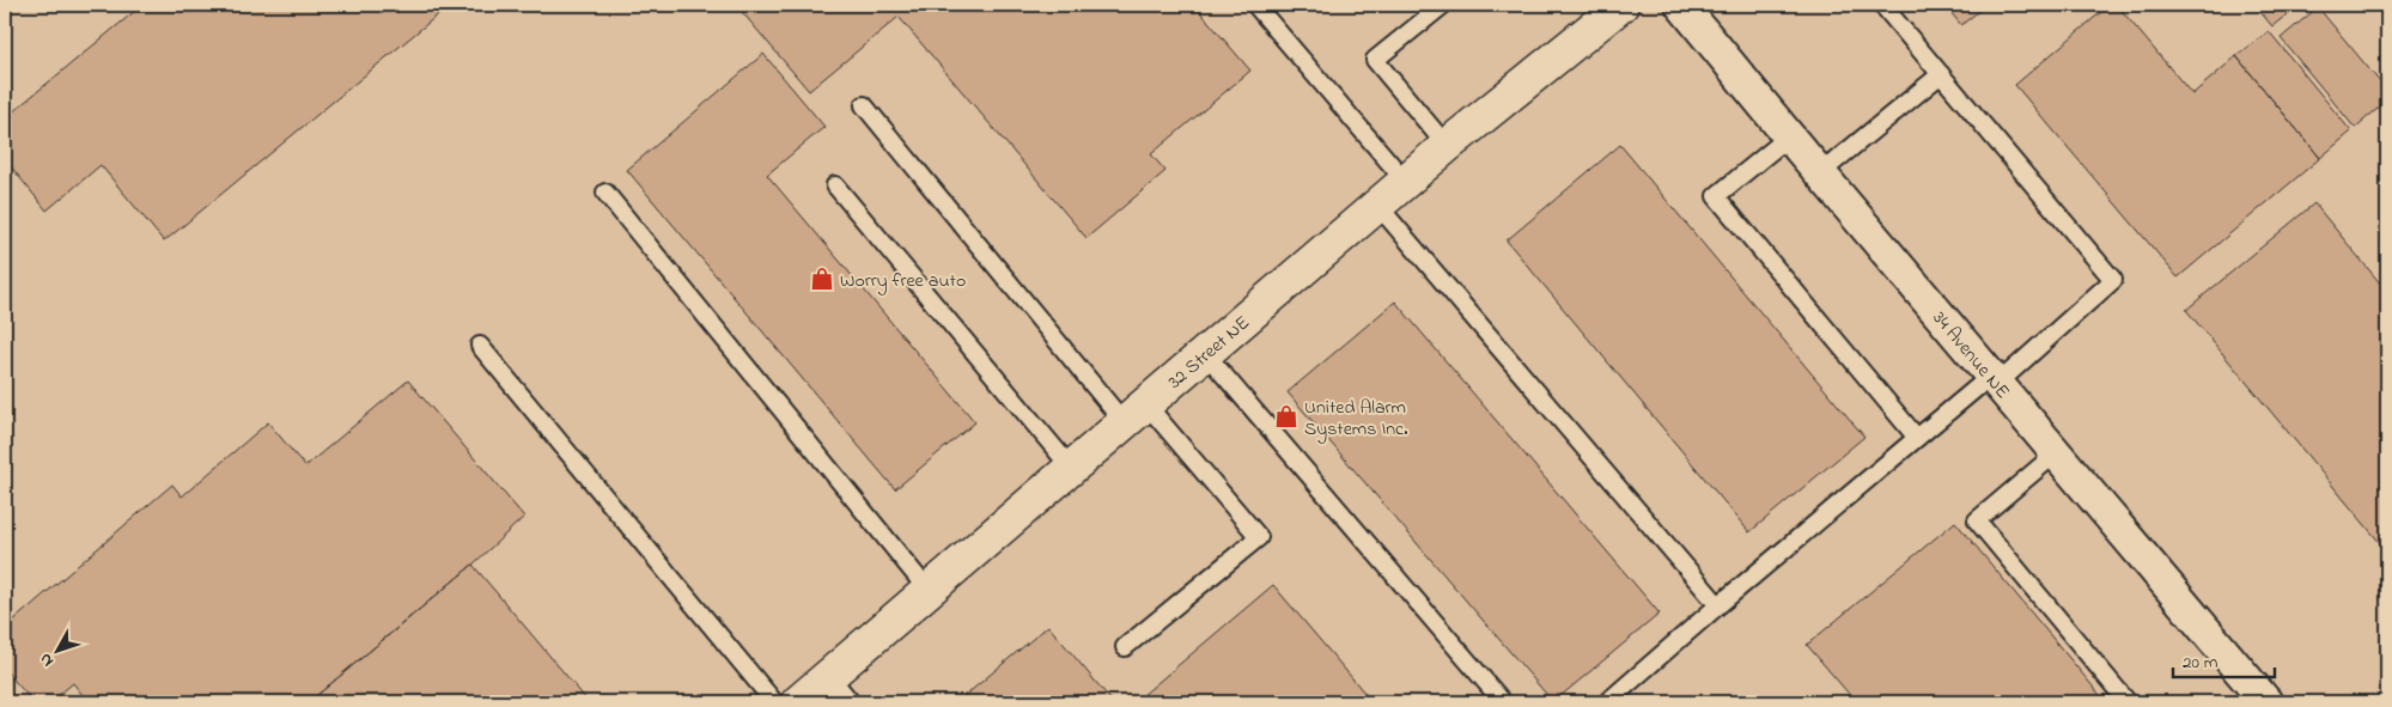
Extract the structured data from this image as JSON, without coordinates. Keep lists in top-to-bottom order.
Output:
{
  "streets": {
    "street": ["32 Street NE", "34 Avenue NE"]
  },
  "places": {
    "shop": ["Worry free auto", "United Alarm Systems Inc."]
  },
  "scale_bar": "20 m",
  "north": "bottom left"
}
